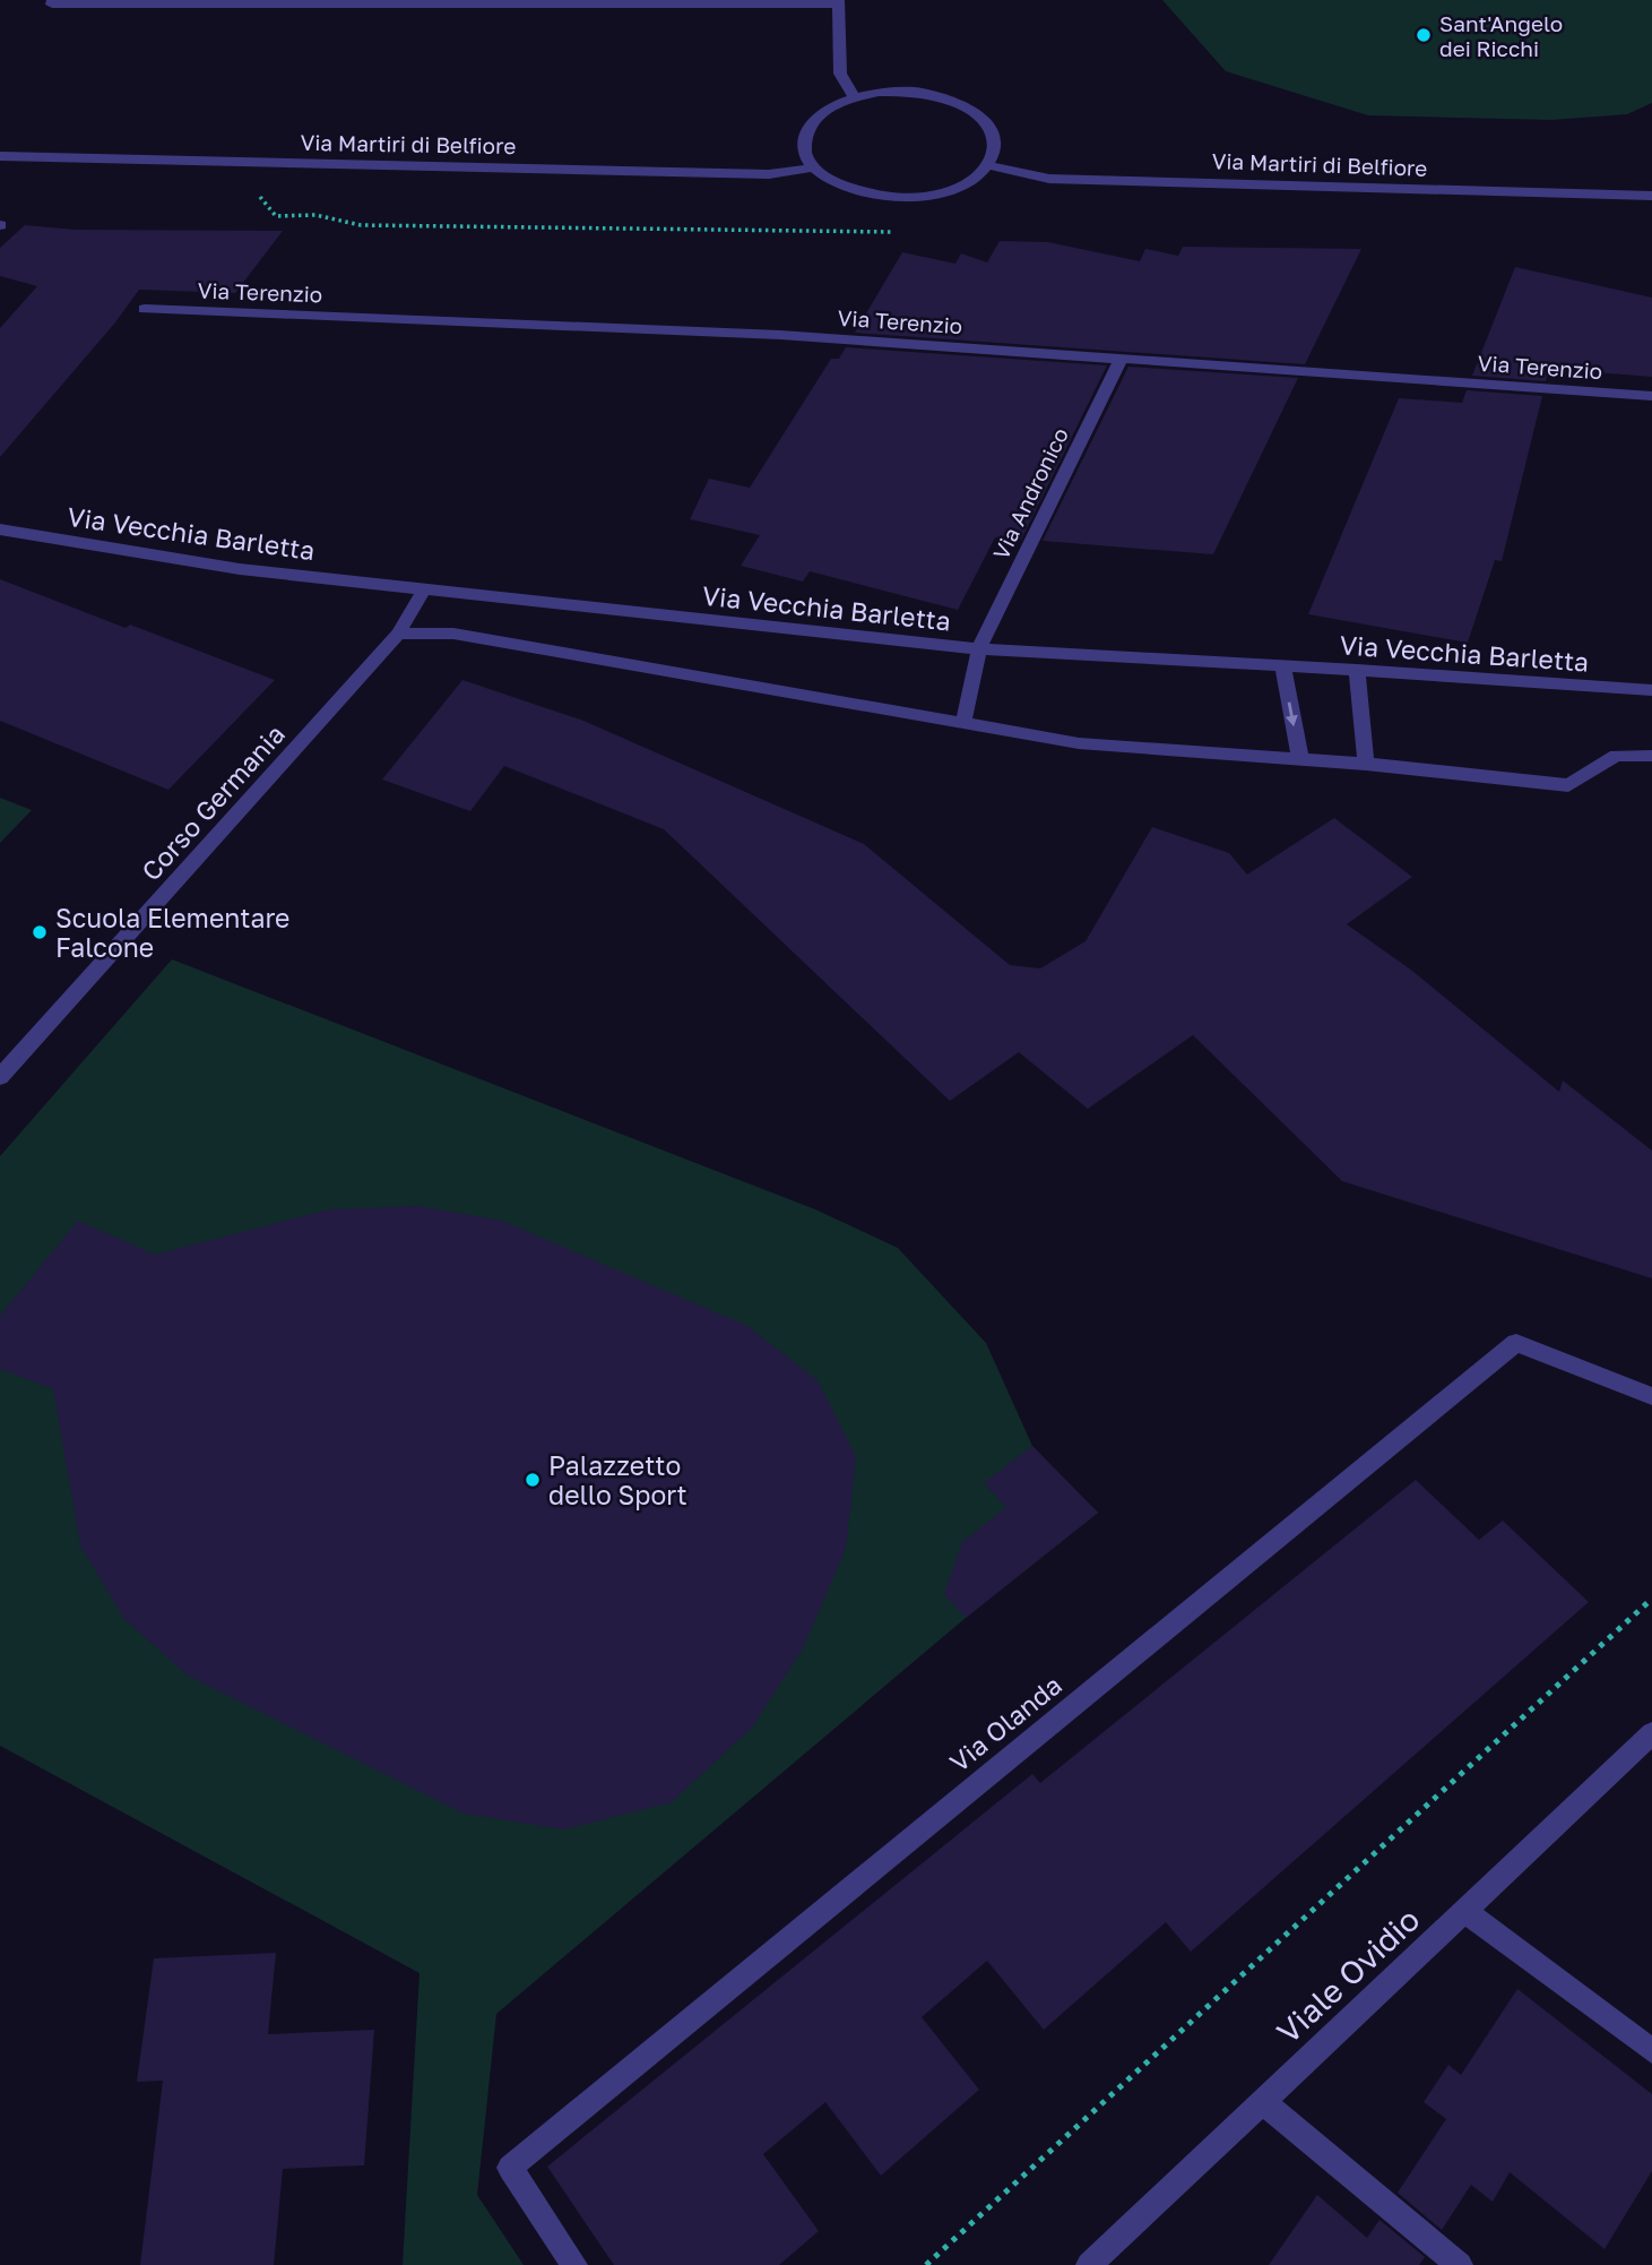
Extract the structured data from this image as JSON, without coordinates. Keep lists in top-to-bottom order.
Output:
{
  "streets": {
    "street": [
      "Via Martiri di Belfiore",
      "Via Terenzio",
      "Via Andronico",
      "Via Vecchia Barletta",
      "Corso Germania",
      "Via Olanda",
      "Viale Ovidio"
    ]
  },
  "crossings": [
    ["Via Terenzio", "Via Andronico"],
    ["Via Andronico", "Via Vecchia Barletta"],
    ["Via Vecchia Barletta", "Corso Germania"]
  ],
  "places": ["Sant'Angelo dei Ricchi", "Scuola Elementare Falcone", "Palazzetto dello Sport"]
}
